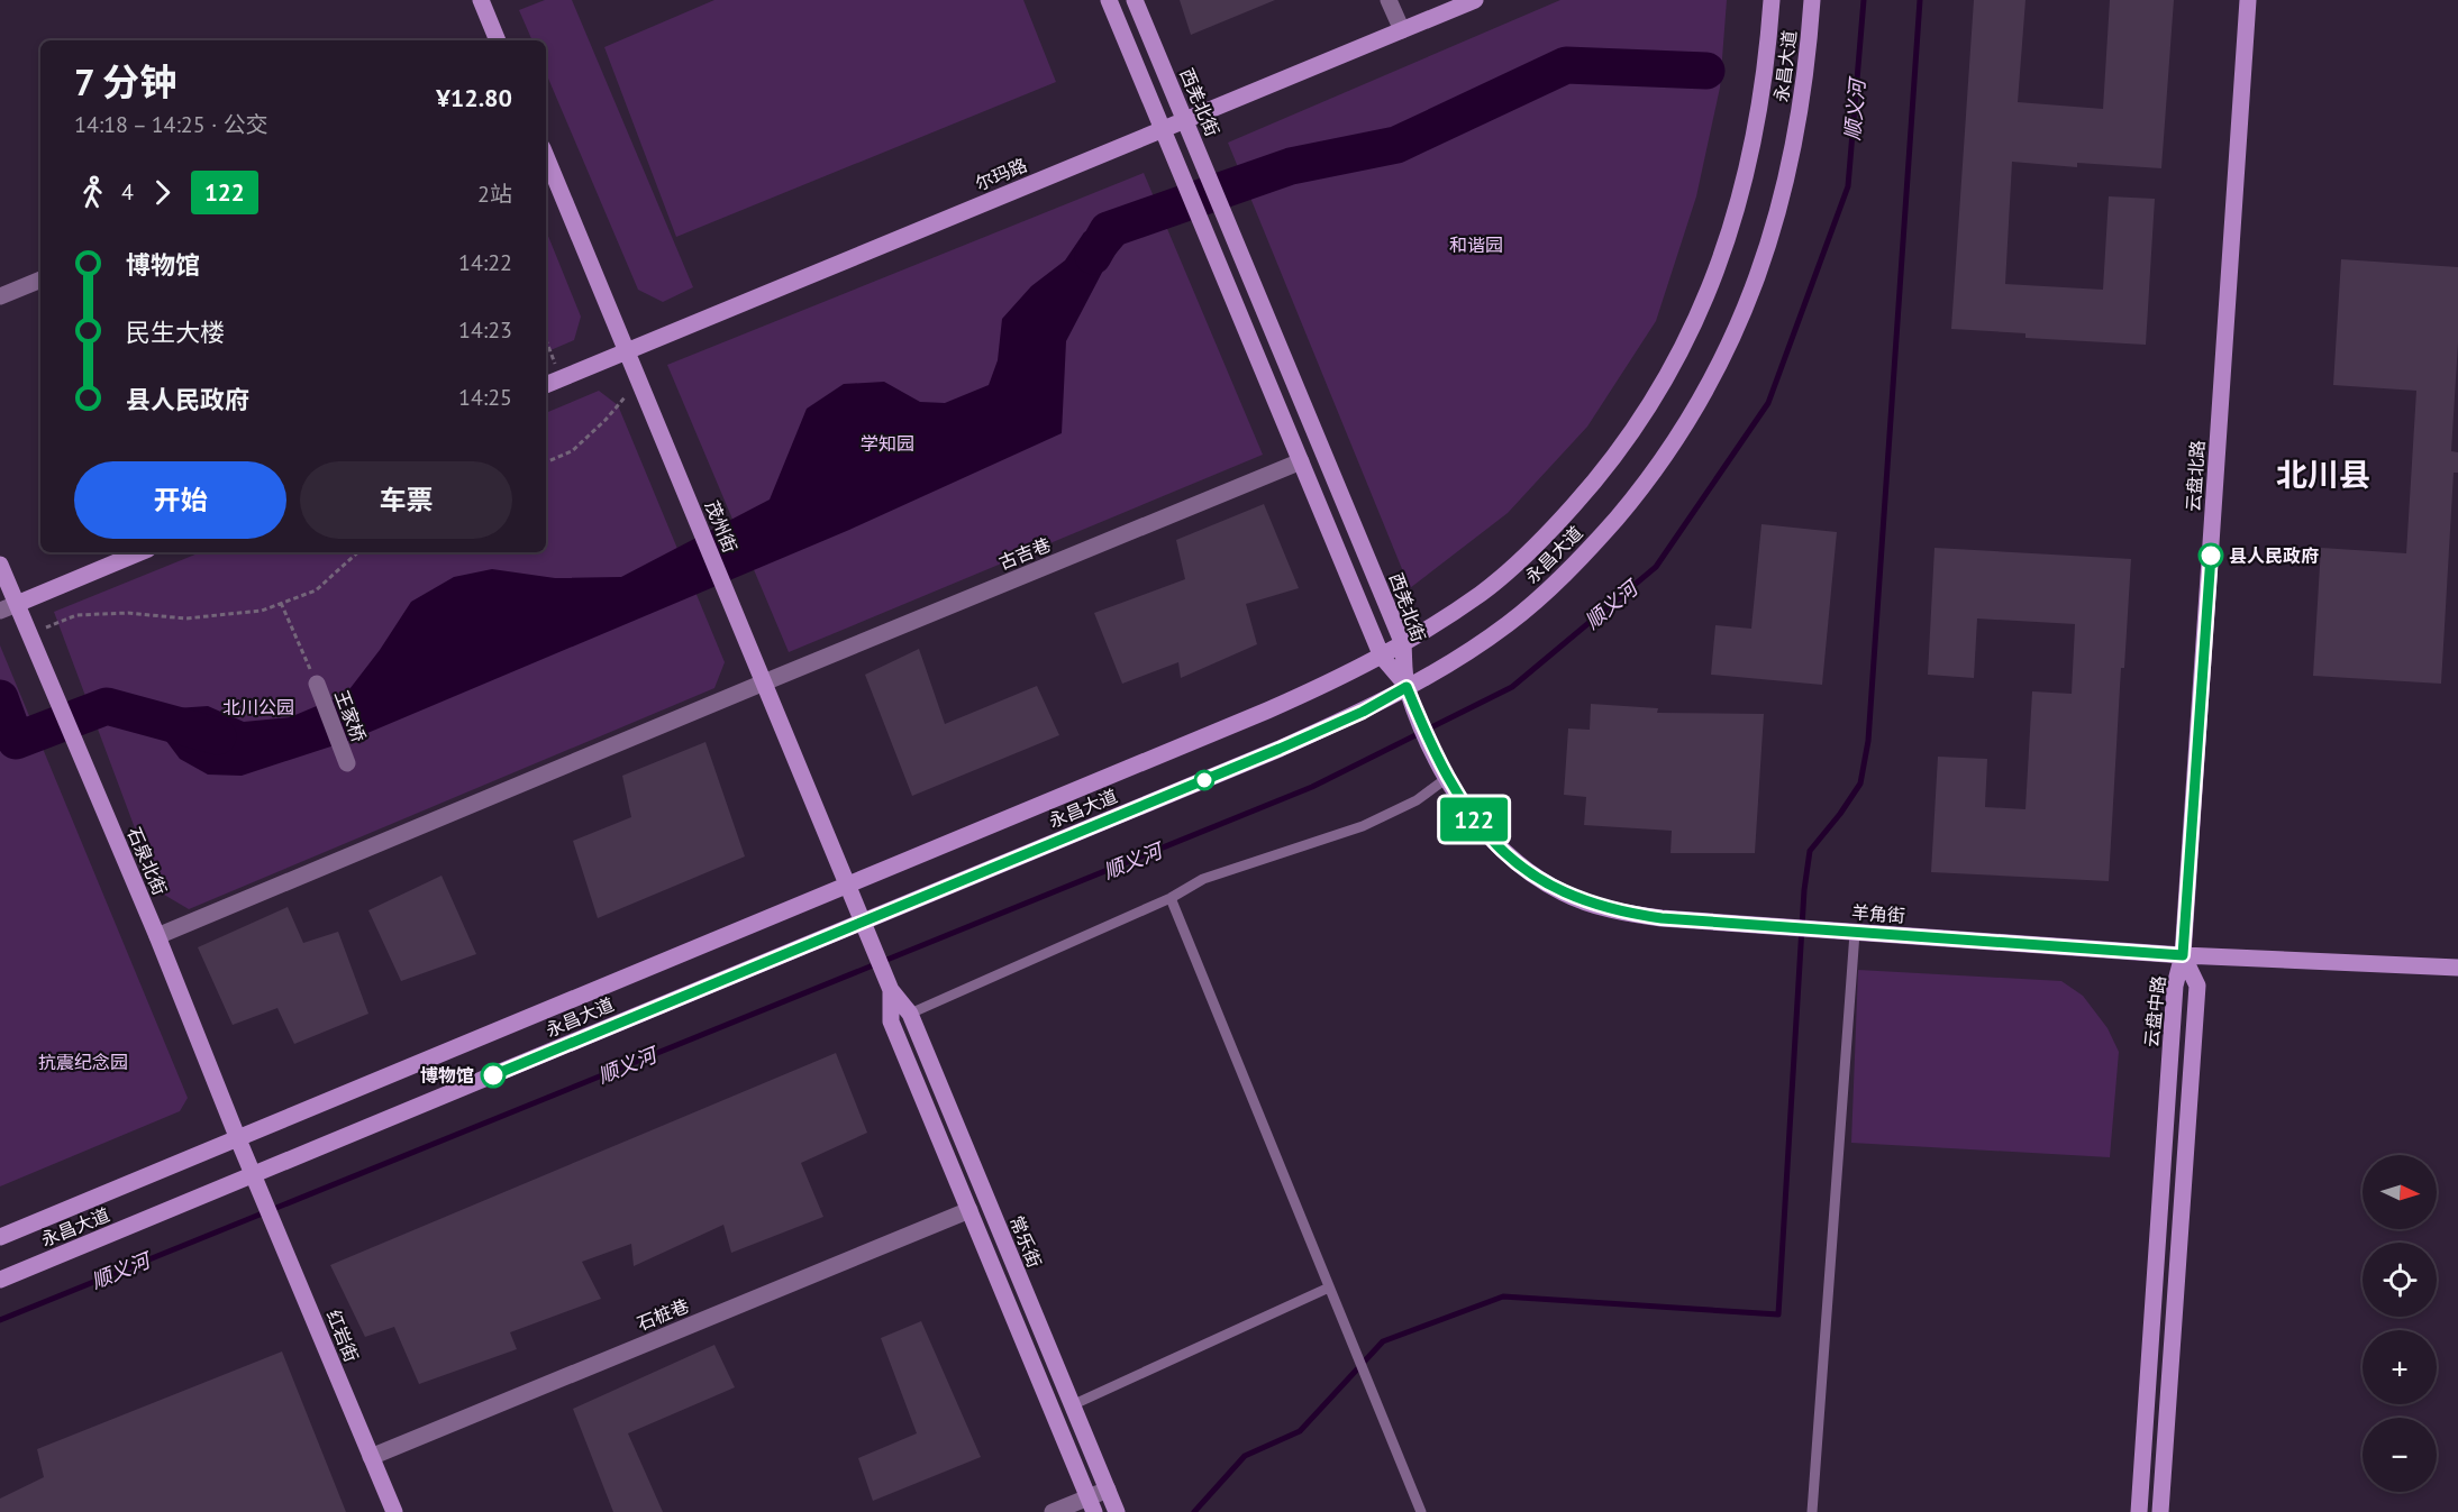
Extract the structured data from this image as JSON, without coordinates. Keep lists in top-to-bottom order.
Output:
{
  "streets": {
    "main road": [
      "永昌大道",
      "西羌北街",
      "尔玛路",
      "云盘北路",
      "茂州街",
      "石泉北街",
      "羊角街",
      "云盘中路",
      "常乐街",
      "红岩街"
    ],
    "street": ["古吉巷", "王家桥", "石桩巷"]
  },
  "crossings": [
    ["永昌大道", "西羌北街"],
    ["永昌大道", "茂州街"],
    ["永昌大道", "石泉北街"],
    ["永昌大道", "羊角街"],
    ["永昌大道", "常乐街"],
    ["永昌大道", "红岩街"],
    ["西羌北街", "尔玛路"],
    ["西羌北街", "羊角街"],
    ["尔玛路", "茂州街"],
    ["云盘北路", "羊角街"],
    ["云盘北路", "云盘中路"],
    ["茂州街", "古吉巷"],
    ["茂州街", "常乐街"],
    ["古吉巷", "石泉北街"],
    ["石泉北街", "红岩街"],
    ["羊角街", "云盘中路"],
    ["常乐街", "石桩巷"],
    ["石桩巷", "红岩街"]
  ],
  "districts": ["北川县"],
  "water": ["顺义河"],
  "parks": [
    "和谐园",
    "学知园",
    "北川公园",
    "抗震纪念园"
  ],
  "places": ["县人民政府", "博物馆"],
  "lines": ["bus line 122"],
  "north": "right",
  "page": {
    "on_map": "122",
    "heading": ["7 分钟", "14:18 – 14:25 · 公交", "¥12.80"],
    "legs": ["4", "122", "2站"],
    "list": [
      {
        "name": "博物馆",
        "value": "14:22"
      },
      {
        "name": "民生大楼",
        "value": "14:23"
      },
      {
        "name": "县人民政府",
        "value": "14:25"
      }
    ],
    "buttons": ["开始", "车票"],
    "map_buttons": ["+", "−"]
  }
}
